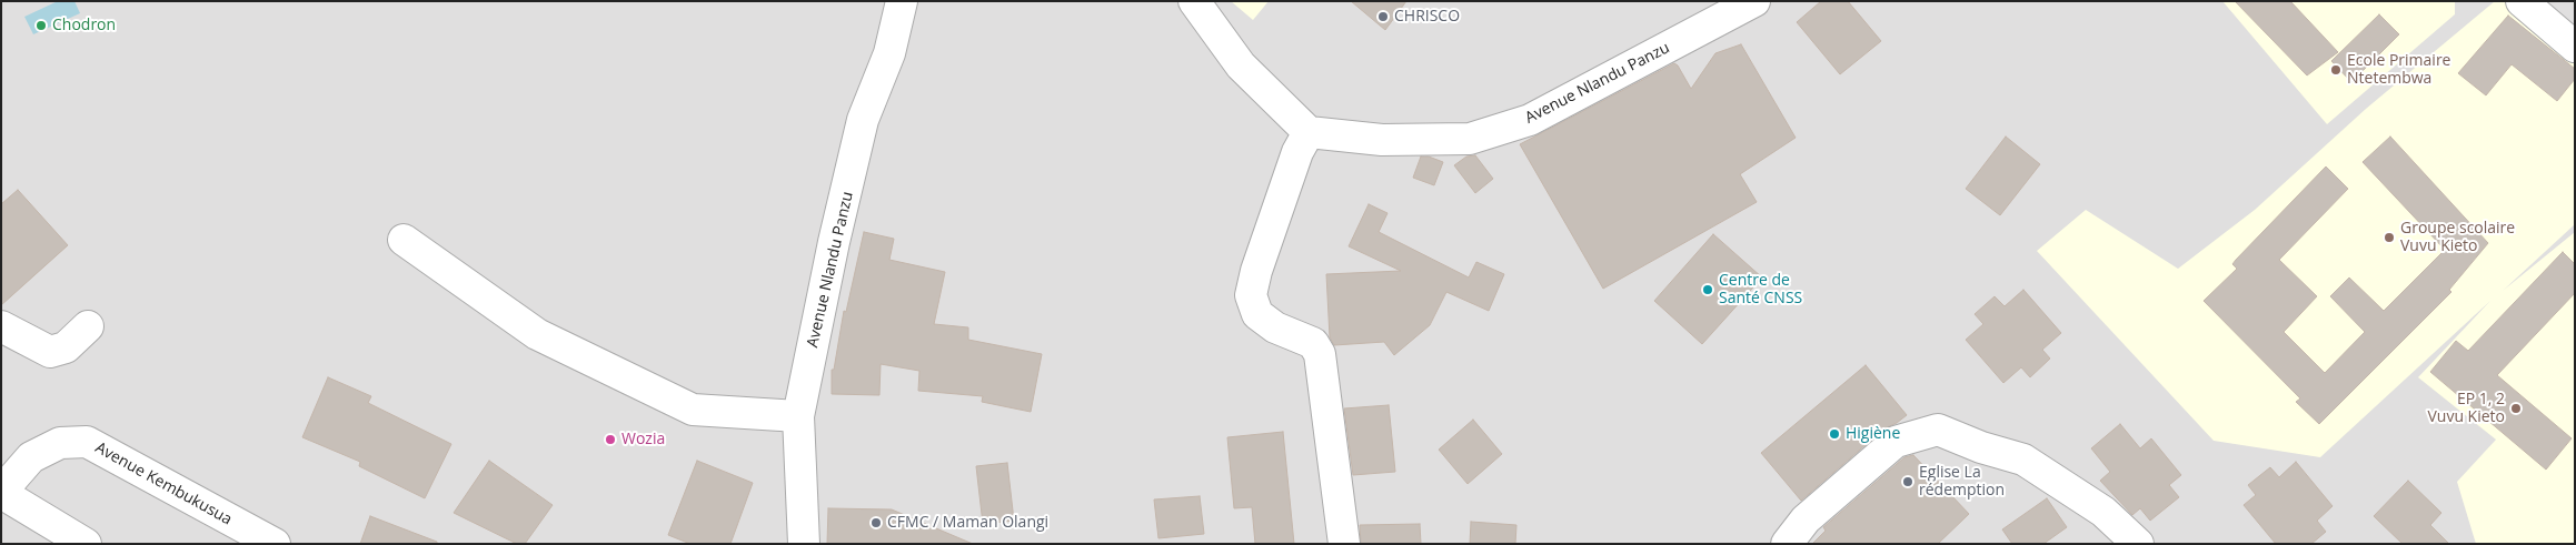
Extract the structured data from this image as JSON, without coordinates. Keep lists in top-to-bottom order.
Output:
{
  "streets": {
    "street": ["Avenue Nlandu Panzu", "Avenue Kembukusua"]
  },
  "places": [
    "CHRISCO",
    "Chodron",
    "Ecole Primaire Ntetembwa",
    "Groupe scolaire Vuvu Kieto",
    "Centre de Santé CNSS",
    "EP 1, 2 Vuvu Kieto",
    "Higiène",
    "Wozia",
    "Eglise La rédemption",
    "CFMC / Maman Olangi"
  ]
}
